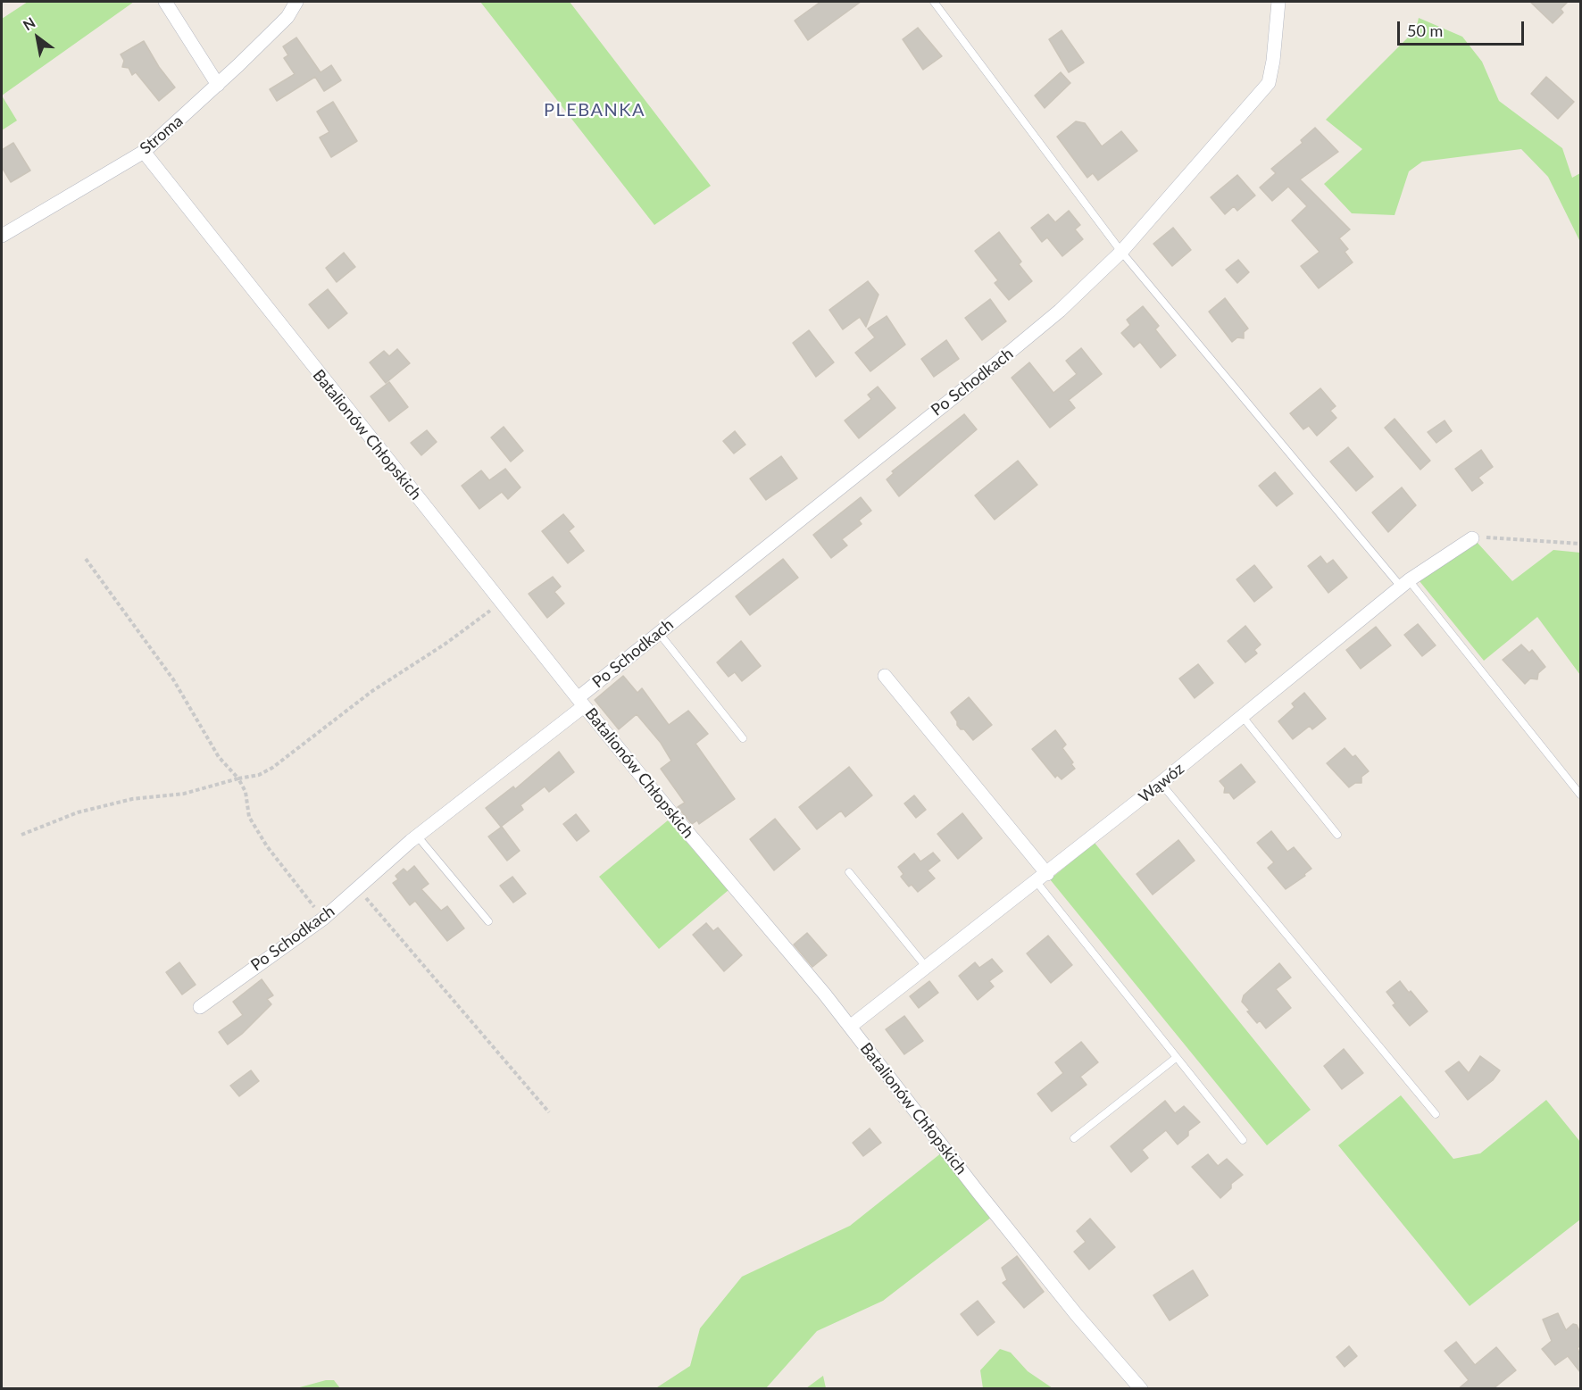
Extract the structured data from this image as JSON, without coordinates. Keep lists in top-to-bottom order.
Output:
{
  "streets": {
    "street": [
      "Stroma",
      "Po Schodkach",
      "Batalionów Chłopskich",
      "Wąwóz"
    ]
  },
  "crossings": [
    ["Stroma", "Batalionów Chłopskich"],
    ["Po Schodkach", "Batalionów Chłopskich"],
    ["Batalionów Chłopskich", "Wąwóz"]
  ],
  "districts": ["PLEBANKA"],
  "scale_bar": "50 m",
  "north": "top left"
}
